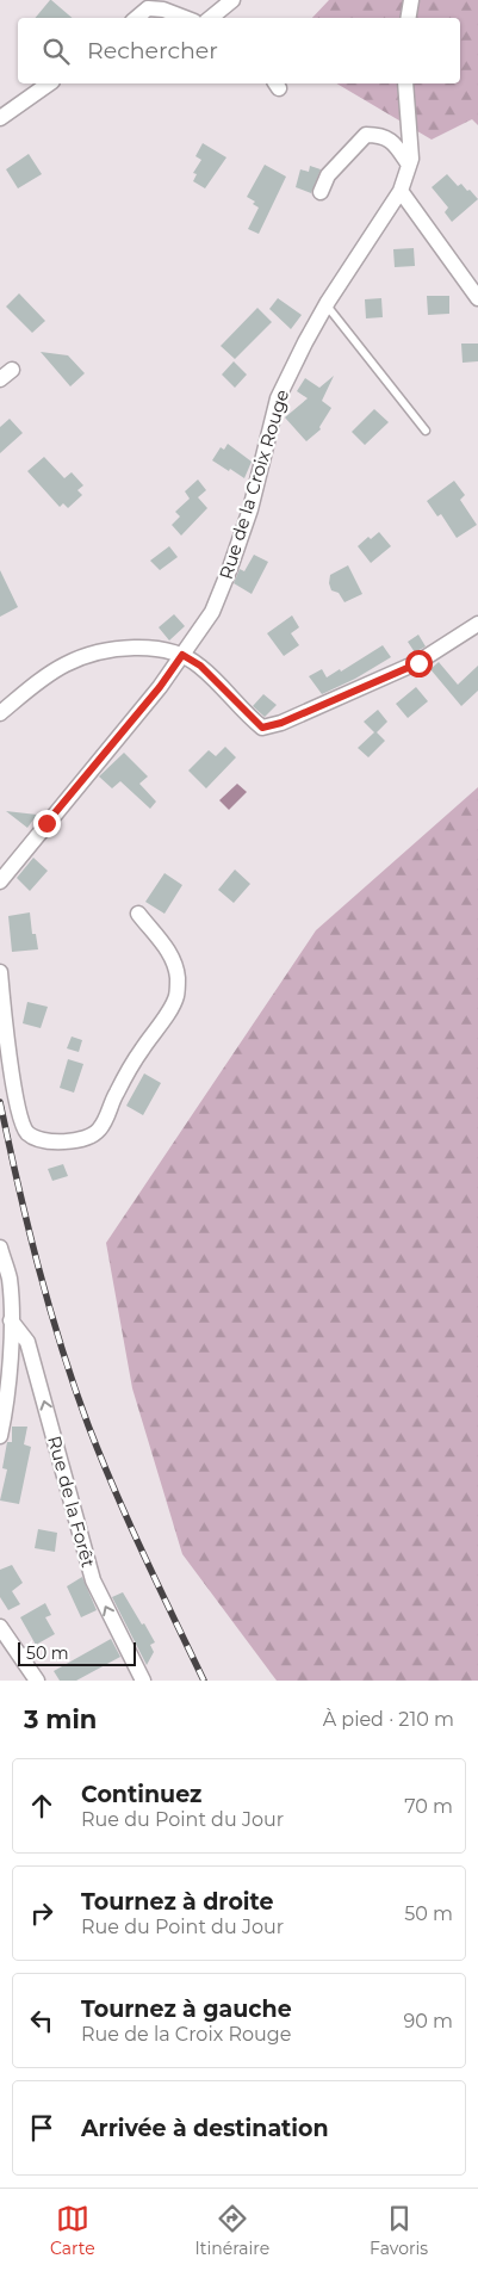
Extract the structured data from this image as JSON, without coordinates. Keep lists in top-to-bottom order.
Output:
{
  "streets": {
    "street": ["Rue de la Croix Rouge", "Rue de la Forêt"]
  },
  "scale_bar": "50 m",
  "page": {
    "search": "Rechercher",
    "scale": "50 m",
    "heading": ["3 min", "À pied · 210 m"],
    "list": [
      ["Continuez", "Rue du Point du Jour", "70 m"],
      ["Tournez à droite", "Rue du Point du Jour", "50 m"],
      ["Tournez à gauche", "Rue de la Croix Rouge", "90 m"],
      "Arrivée à destination"
    ],
    "nav": ["Carte", "Itinéraire", "Favoris"]
  }
}
